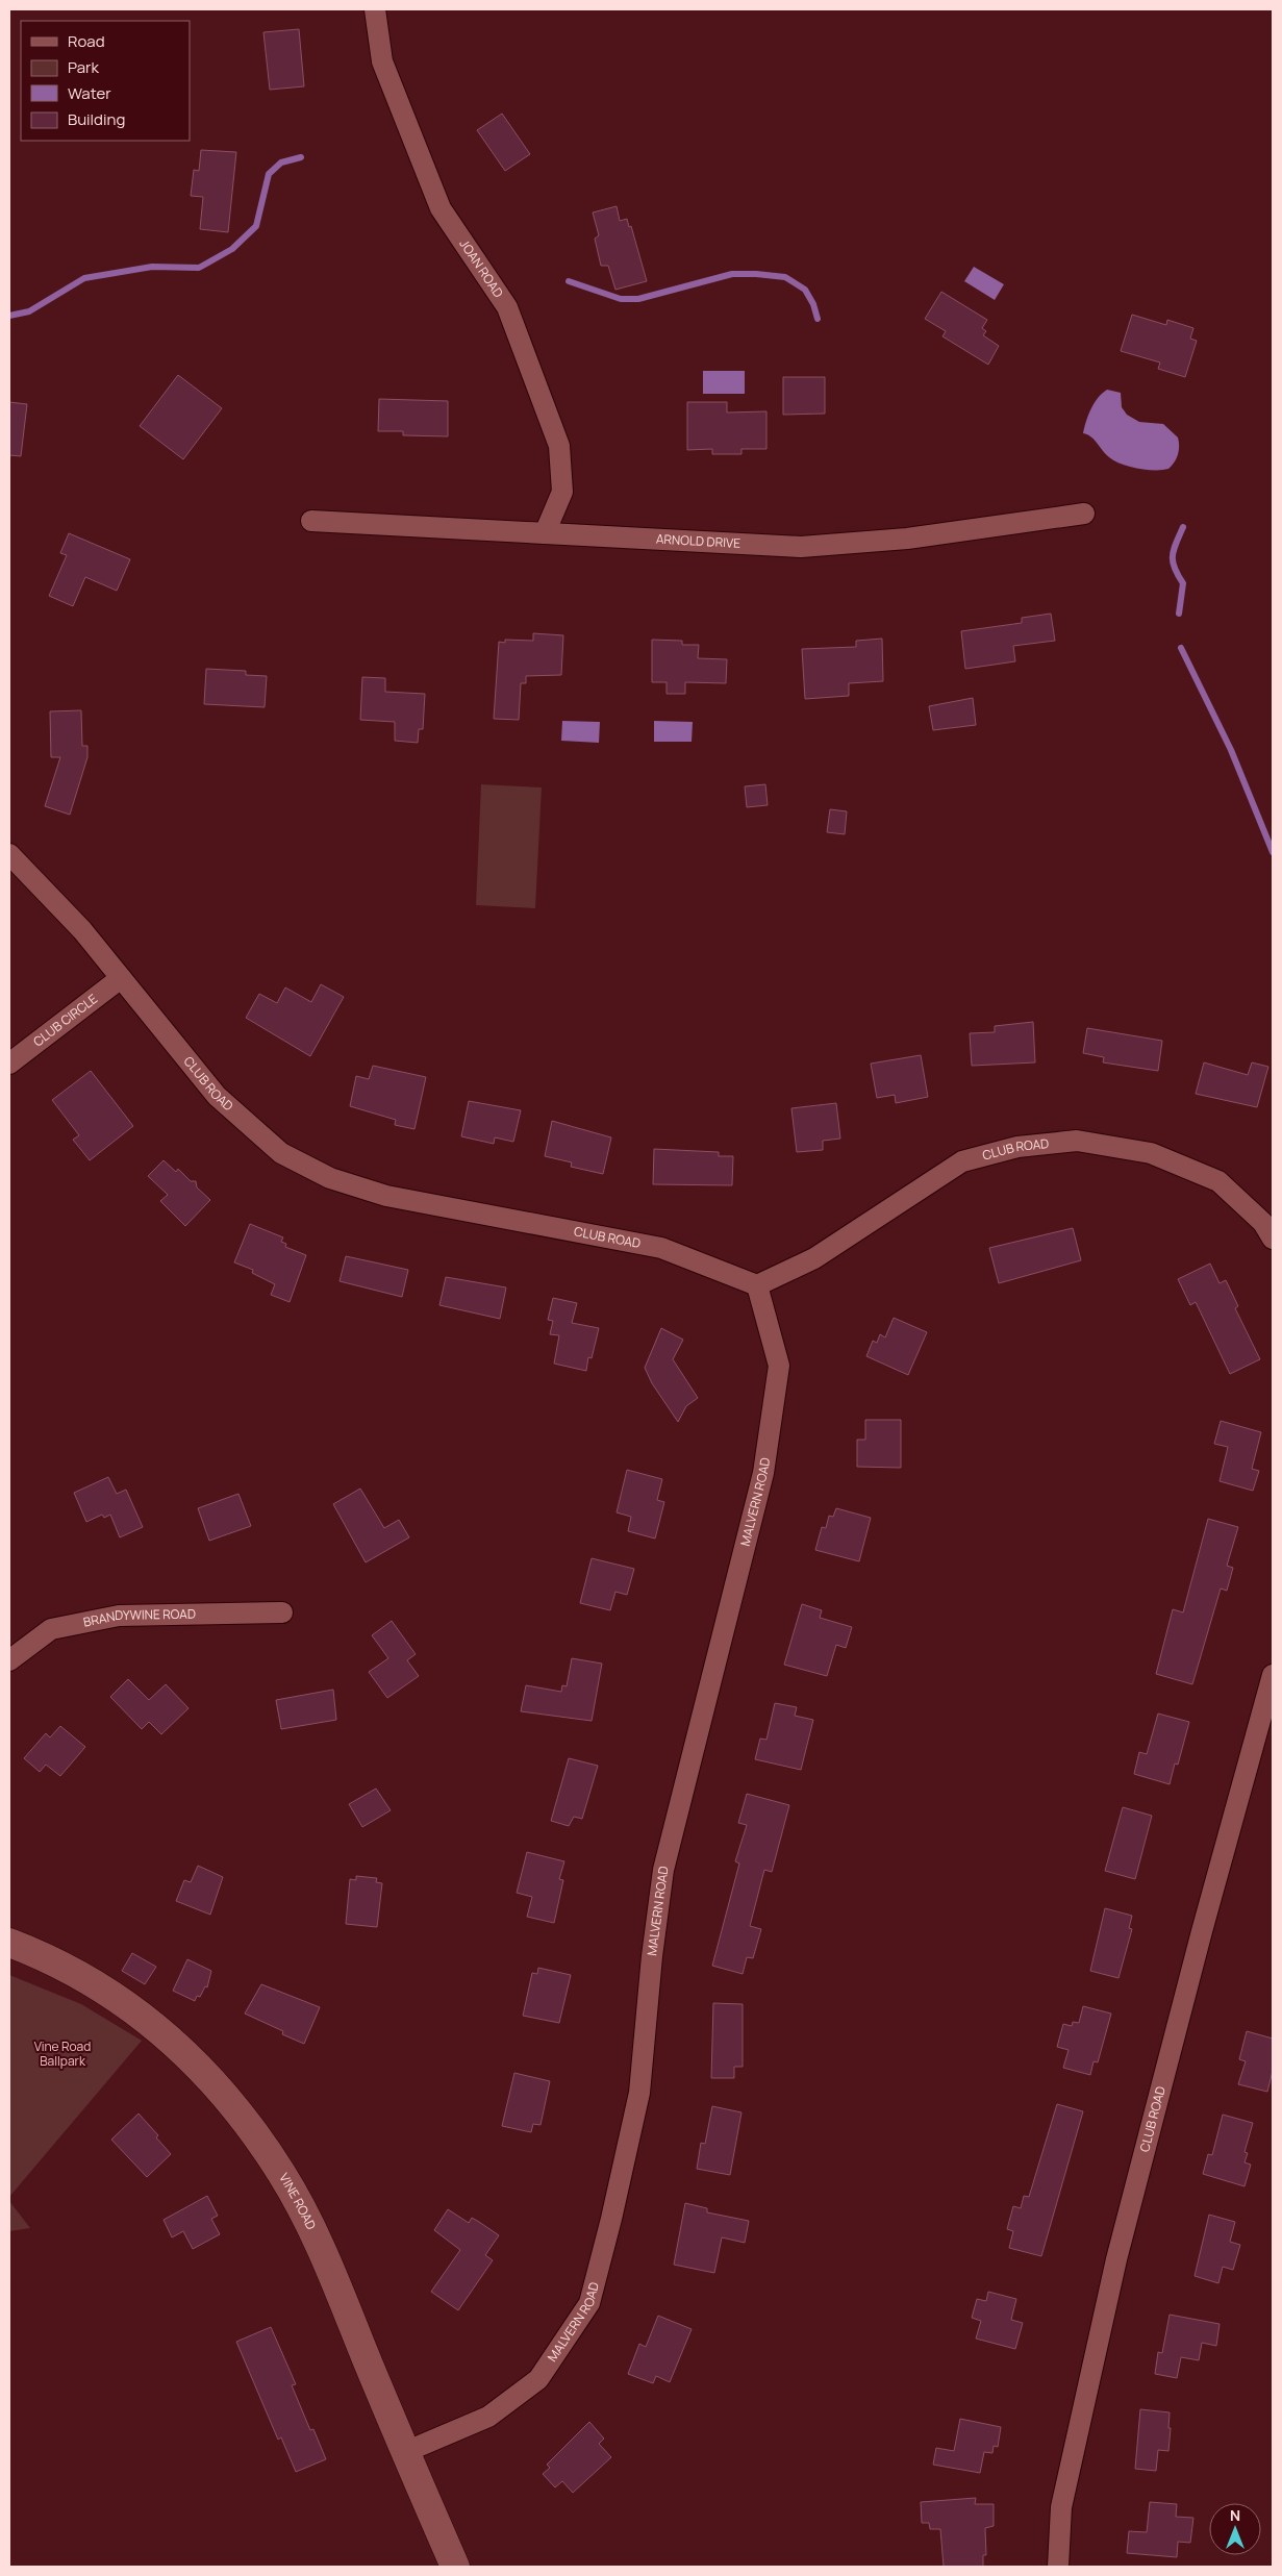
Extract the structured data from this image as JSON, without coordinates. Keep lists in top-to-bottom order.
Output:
{
  "streets": {
    "street": [
      "JOAN ROAD",
      "ARNOLD DRIVE",
      "CLUB CIRCLE",
      "CLUB ROAD",
      "MALVERN ROAD",
      "BRANDYWINE ROAD",
      "VINE ROAD"
    ]
  },
  "crossings": [
    ["JOAN ROAD", "ARNOLD DRIVE"],
    ["CLUB CIRCLE", "CLUB ROAD"],
    ["CLUB ROAD", "MALVERN ROAD"],
    ["MALVERN ROAD", "VINE ROAD"]
  ],
  "parks": ["Vine Road Ballpark"],
  "legend": [
    "Road",
    "Park",
    "Water",
    "Building"
  ],
  "north": "top"
}
